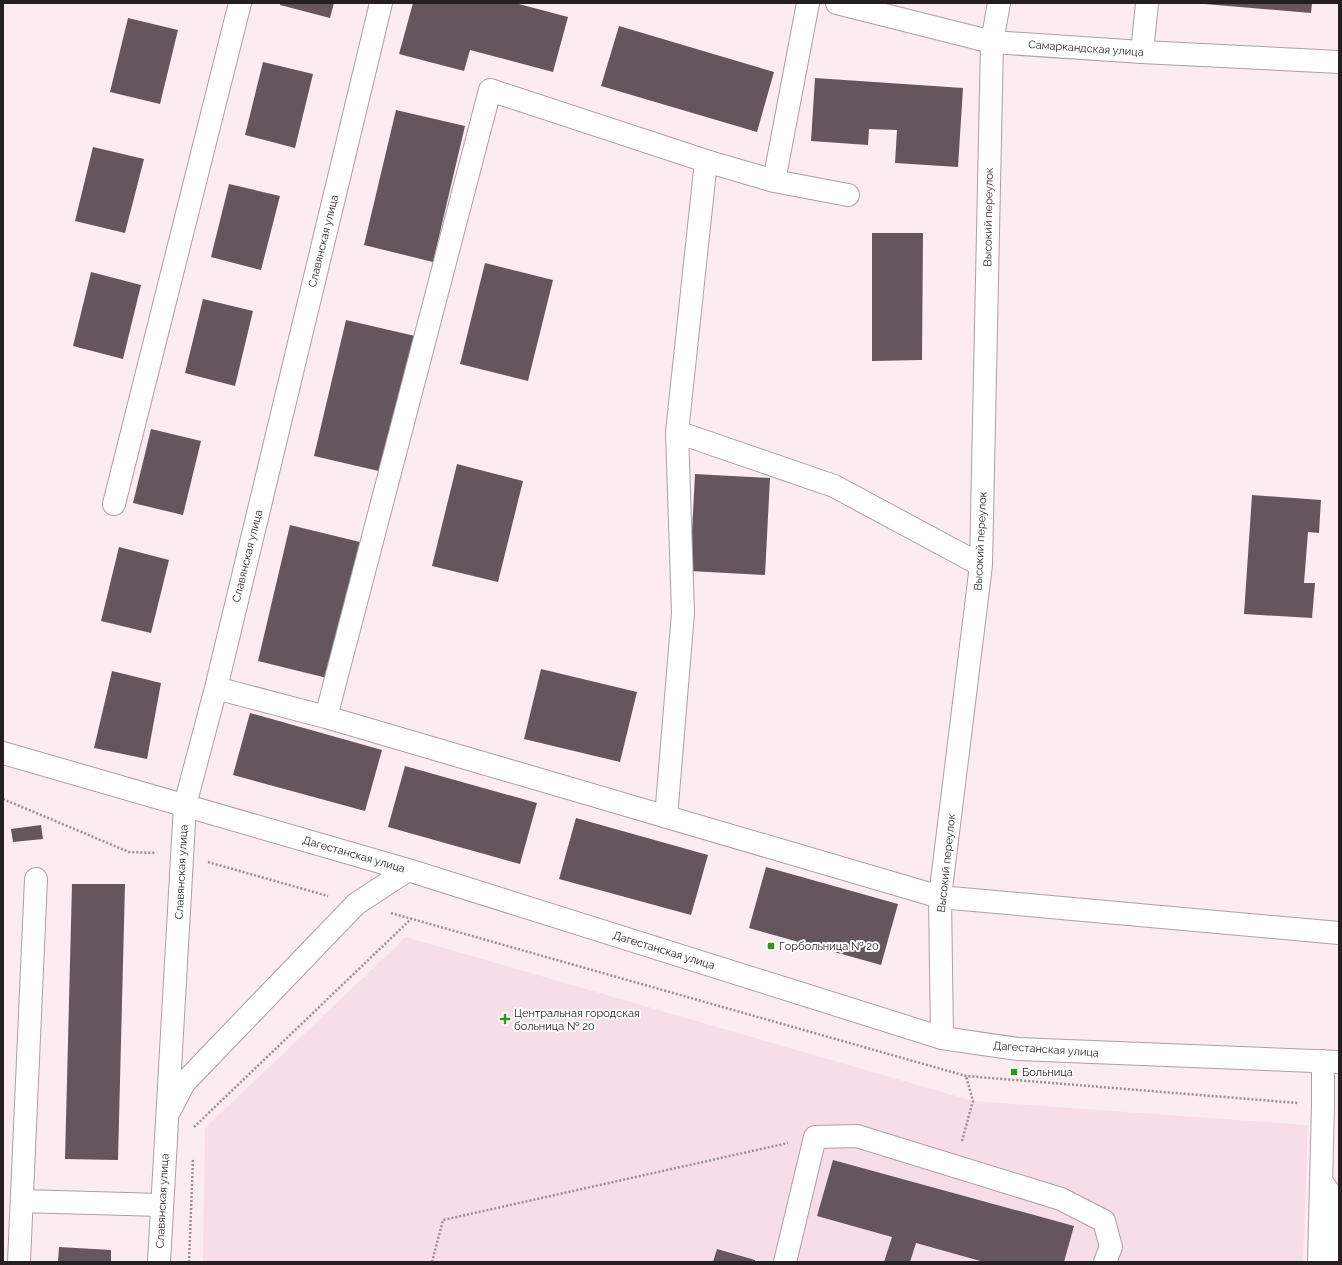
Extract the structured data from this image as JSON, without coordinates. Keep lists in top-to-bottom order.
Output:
{
  "streets": {
    "street": [
      "Самаркандская улица",
      "Высокий переулок",
      "Славянская улица",
      "Дагестанская улица"
    ]
  },
  "crossings": [
    ["Самаркандская улица", "Высокий переулок"],
    ["Высокий переулок", "Дагестанская улица"],
    ["Славянская улица", "Дагестанская улица"]
  ],
  "places": {
    "transit": ["Горбольница № 20", "Больница"],
    "health": ["Центральная городская больница № 20"]
  }
}
